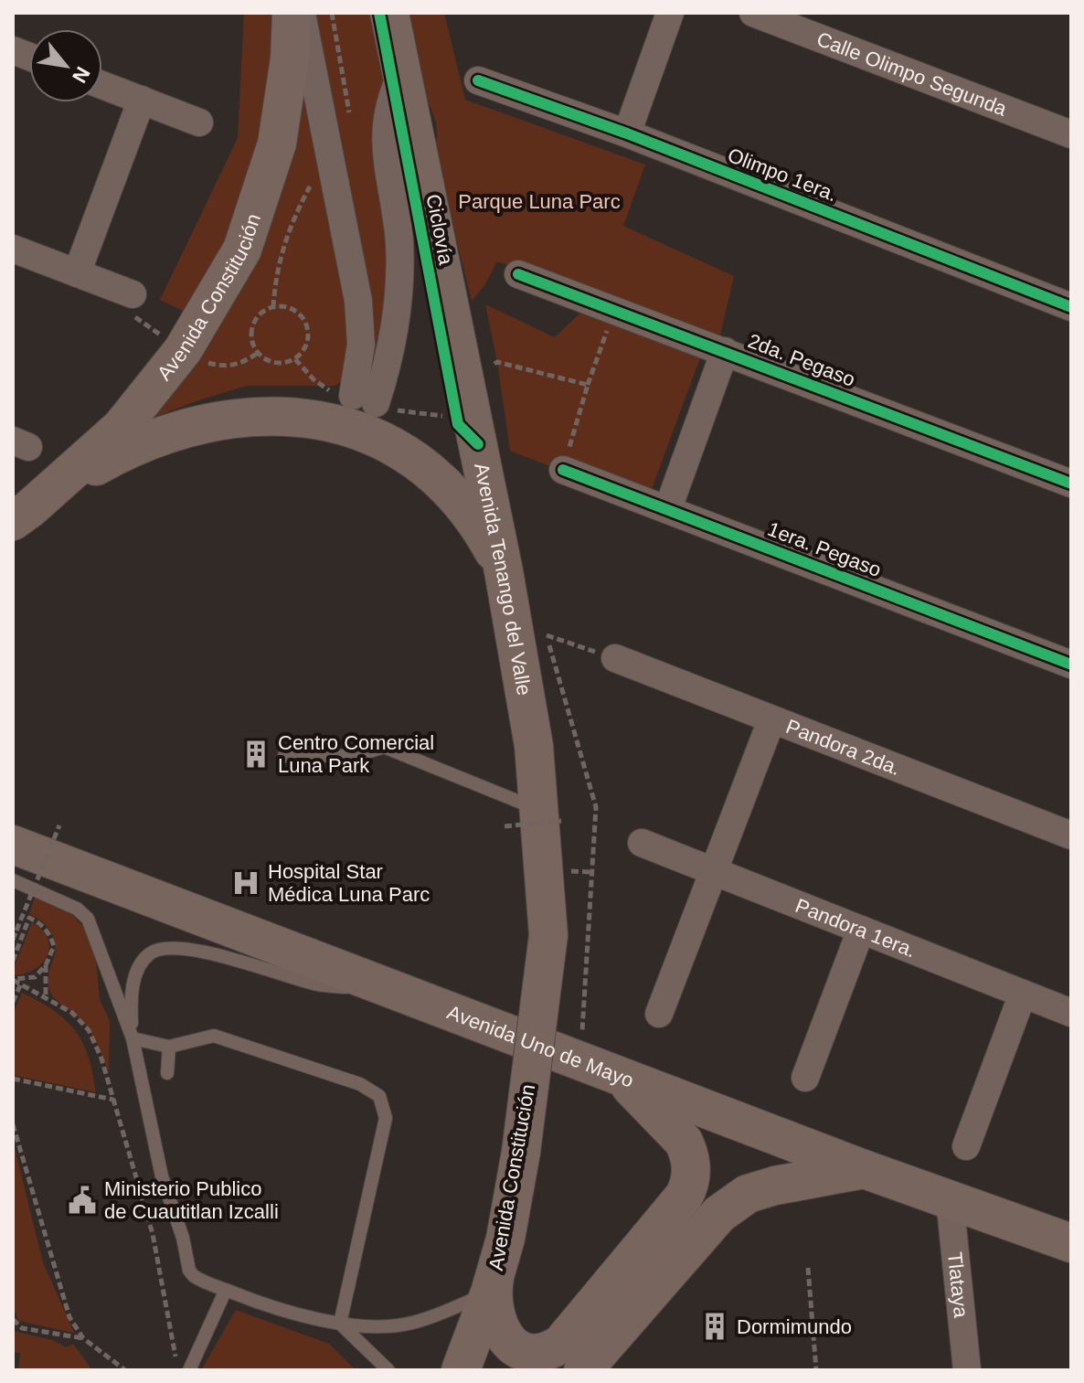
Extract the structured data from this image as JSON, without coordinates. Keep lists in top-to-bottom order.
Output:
{
  "streets": {
    "main road": ["Avenida Constitución", "Avenida Tenango del Valle", "Avenida Uno de Mayo"],
    "street": [
      "Calle Olimpo Segunda",
      "Olimpo 1era.",
      "2da. Pegaso",
      "1era. Pegaso",
      "Pandora 2da.",
      "Pandora 1era.",
      "Tlataya"
    ],
    "cycle path": ["Ciclovía"]
  },
  "crossings": [
    ["Avenida Constitución", "Avenida Tenango del Valle"],
    ["Avenida Uno de Mayo", "Tlataya"]
  ],
  "parks": ["Parque Luna Parc"],
  "places": {
    "building": ["Centro Comercial Luna Park", "Dormimundo"],
    "hospital": ["Hospital Star Médica Luna Parc"],
    "public building": ["Ministerio Publico de Cuautitlan Izcalli"]
  },
  "north": "bottom right"
}
